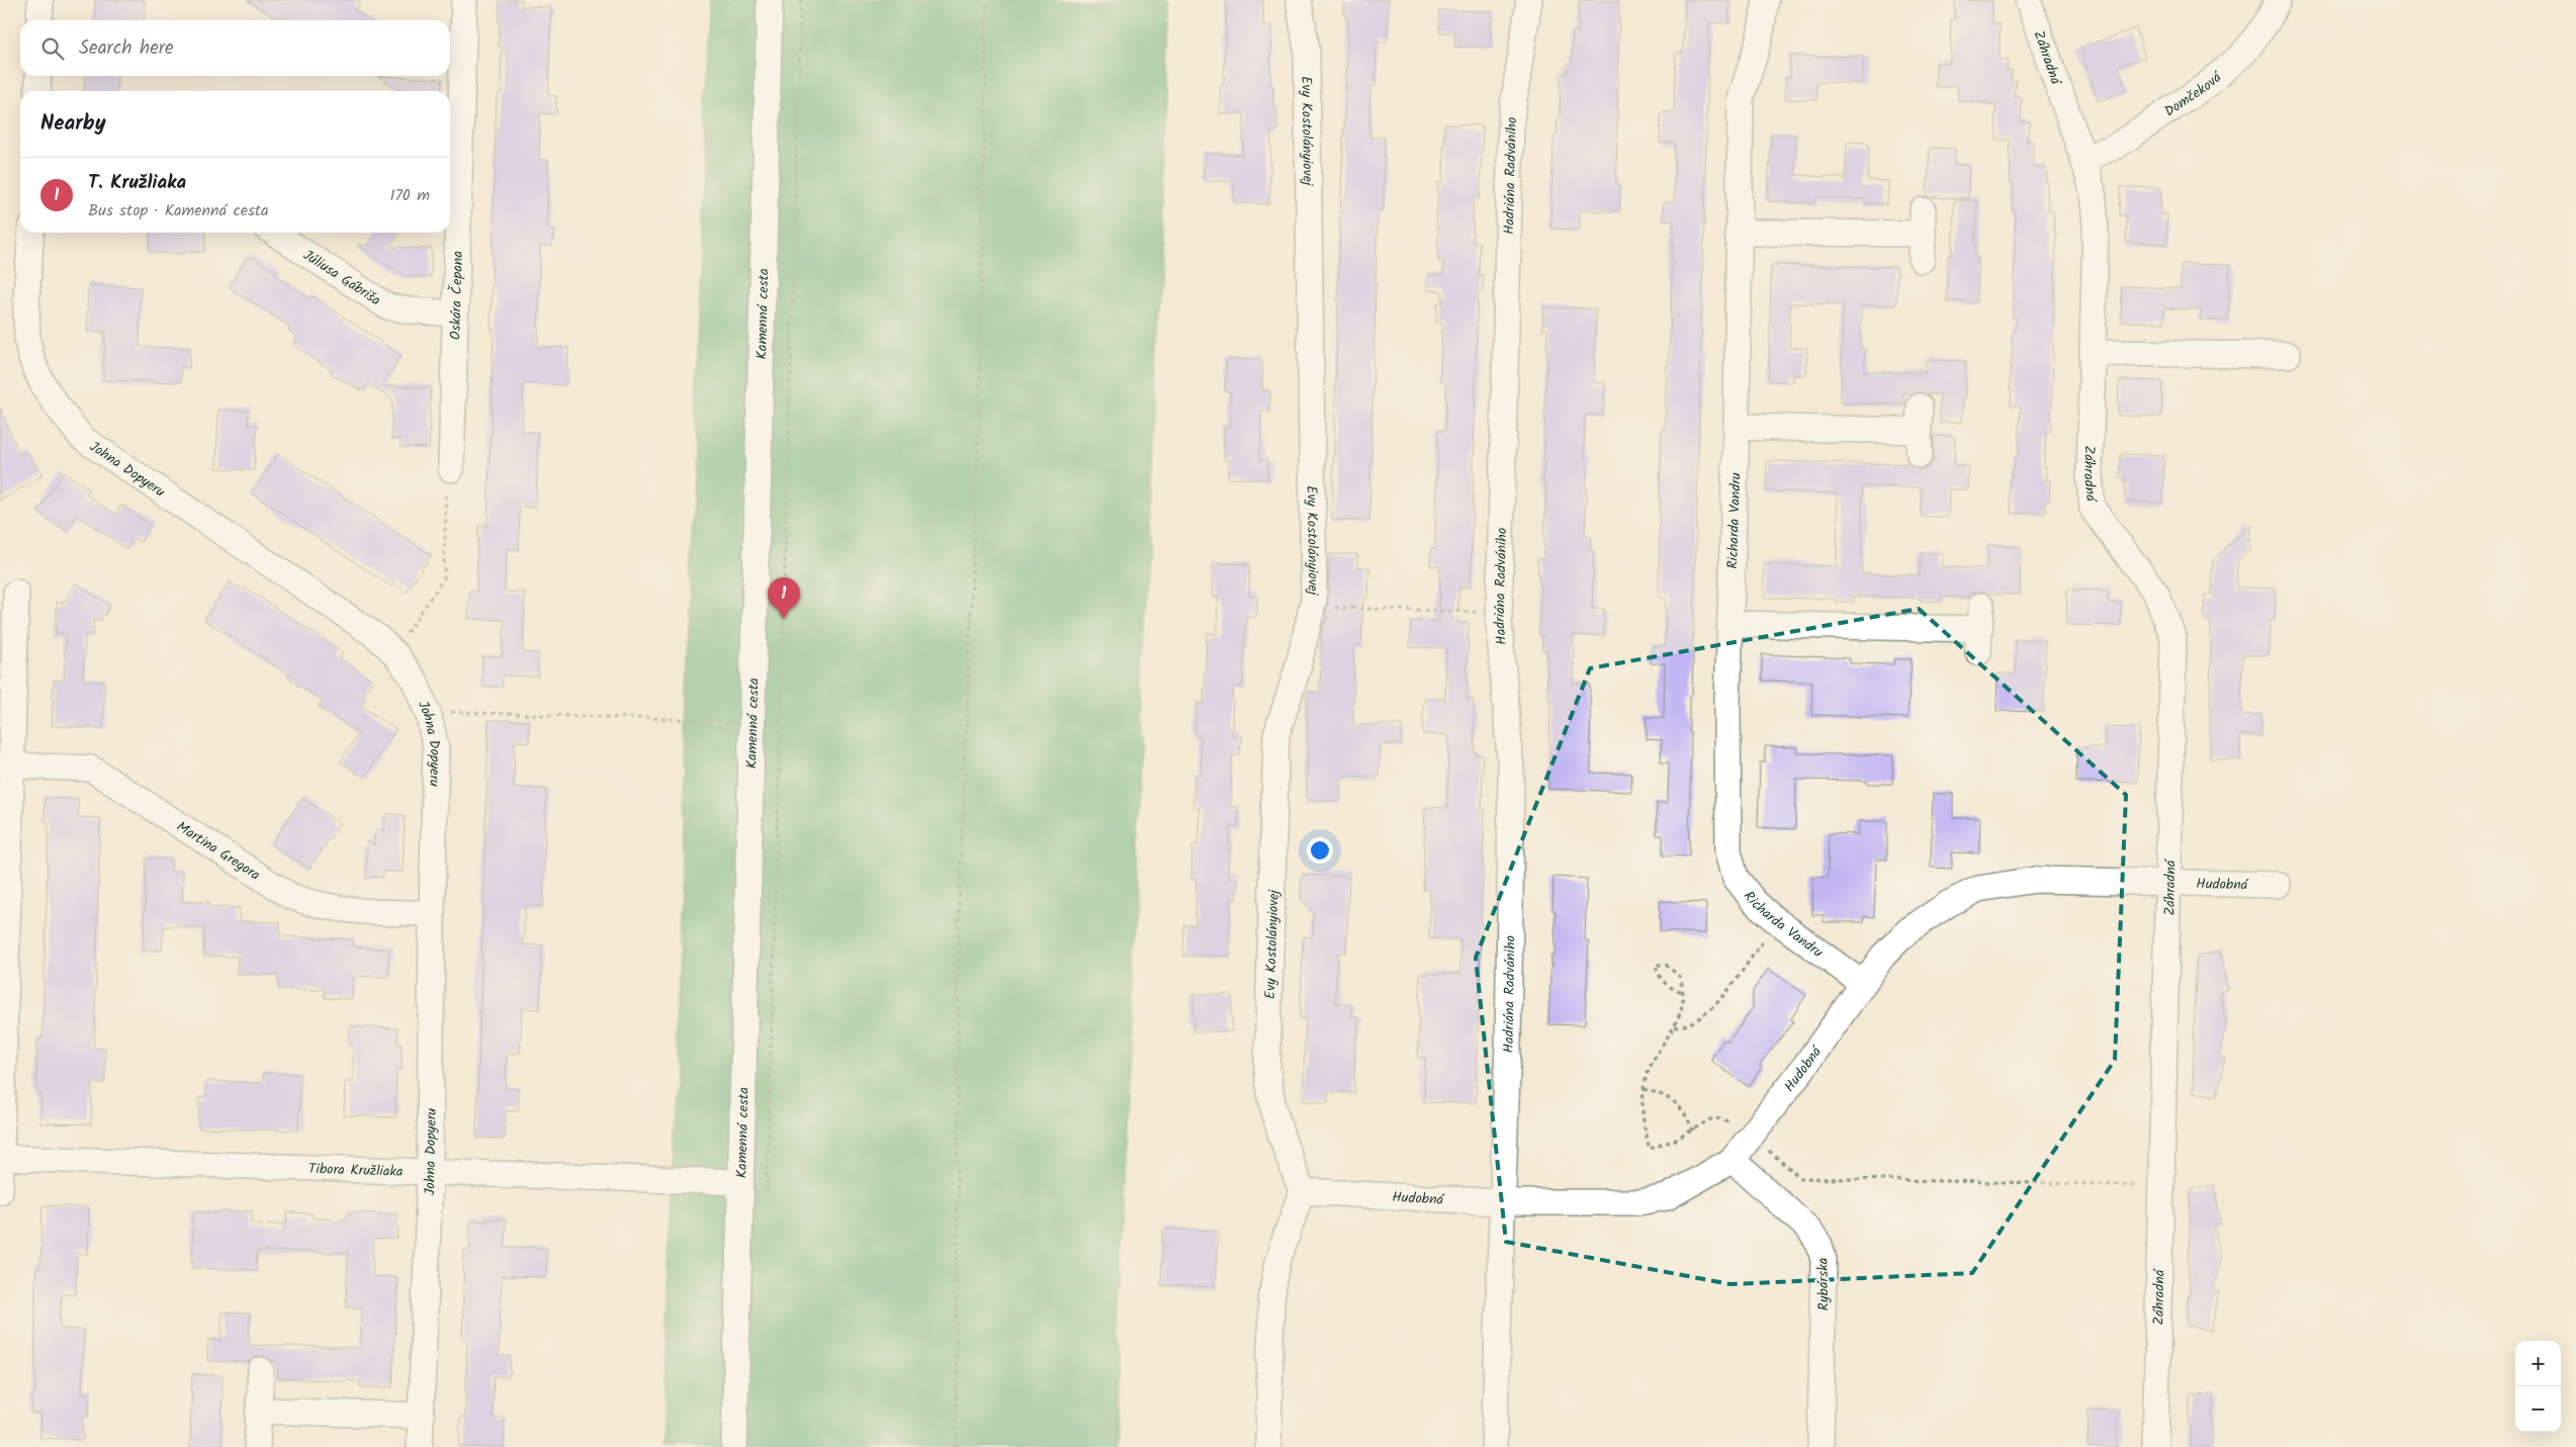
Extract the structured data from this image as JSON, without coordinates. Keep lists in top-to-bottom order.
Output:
{
  "streets": {
    "street": [
      "Záhradná",
      "Domčeková",
      "Evy Kostolányiovej",
      "Hadriána Radvániho",
      "Júliusa Gábriša",
      "Oskára Čepana",
      "Kamenná cesta",
      "Johna Dopyeru",
      "Richarda Vandru",
      "Martina Gregora",
      "Hudobná",
      "Tibora Kružliaka",
      "Rybárska"
    ]
  },
  "crossings": [
    ["Záhradná", "Domčeková"],
    ["Záhradná", "Hudobná"],
    ["Evy Kostolányiovej", "Hudobná"],
    ["Hadriána Radvániho", "Hudobná"],
    ["Júliusa Gábriša", "Oskára Čepana"],
    ["Kamenná cesta", "Tibora Kružliaka"],
    ["Johna Dopyeru", "Martina Gregora"],
    ["Johna Dopyeru", "Tibora Kružliaka"],
    ["Richarda Vandru", "Hudobná"],
    ["Hudobná", "Rybárska"]
  ],
  "page": {
    "search": "Search here",
    "heading": "Nearby",
    "list": [
      {
        "mark": "1",
        "name": "T. Kružliaka",
        "note": "Bus stop · Kamenná cesta",
        "value": "170 m"
      }
    ],
    "pins": "1",
    "map_buttons": ["+", "−"]
  }
}
